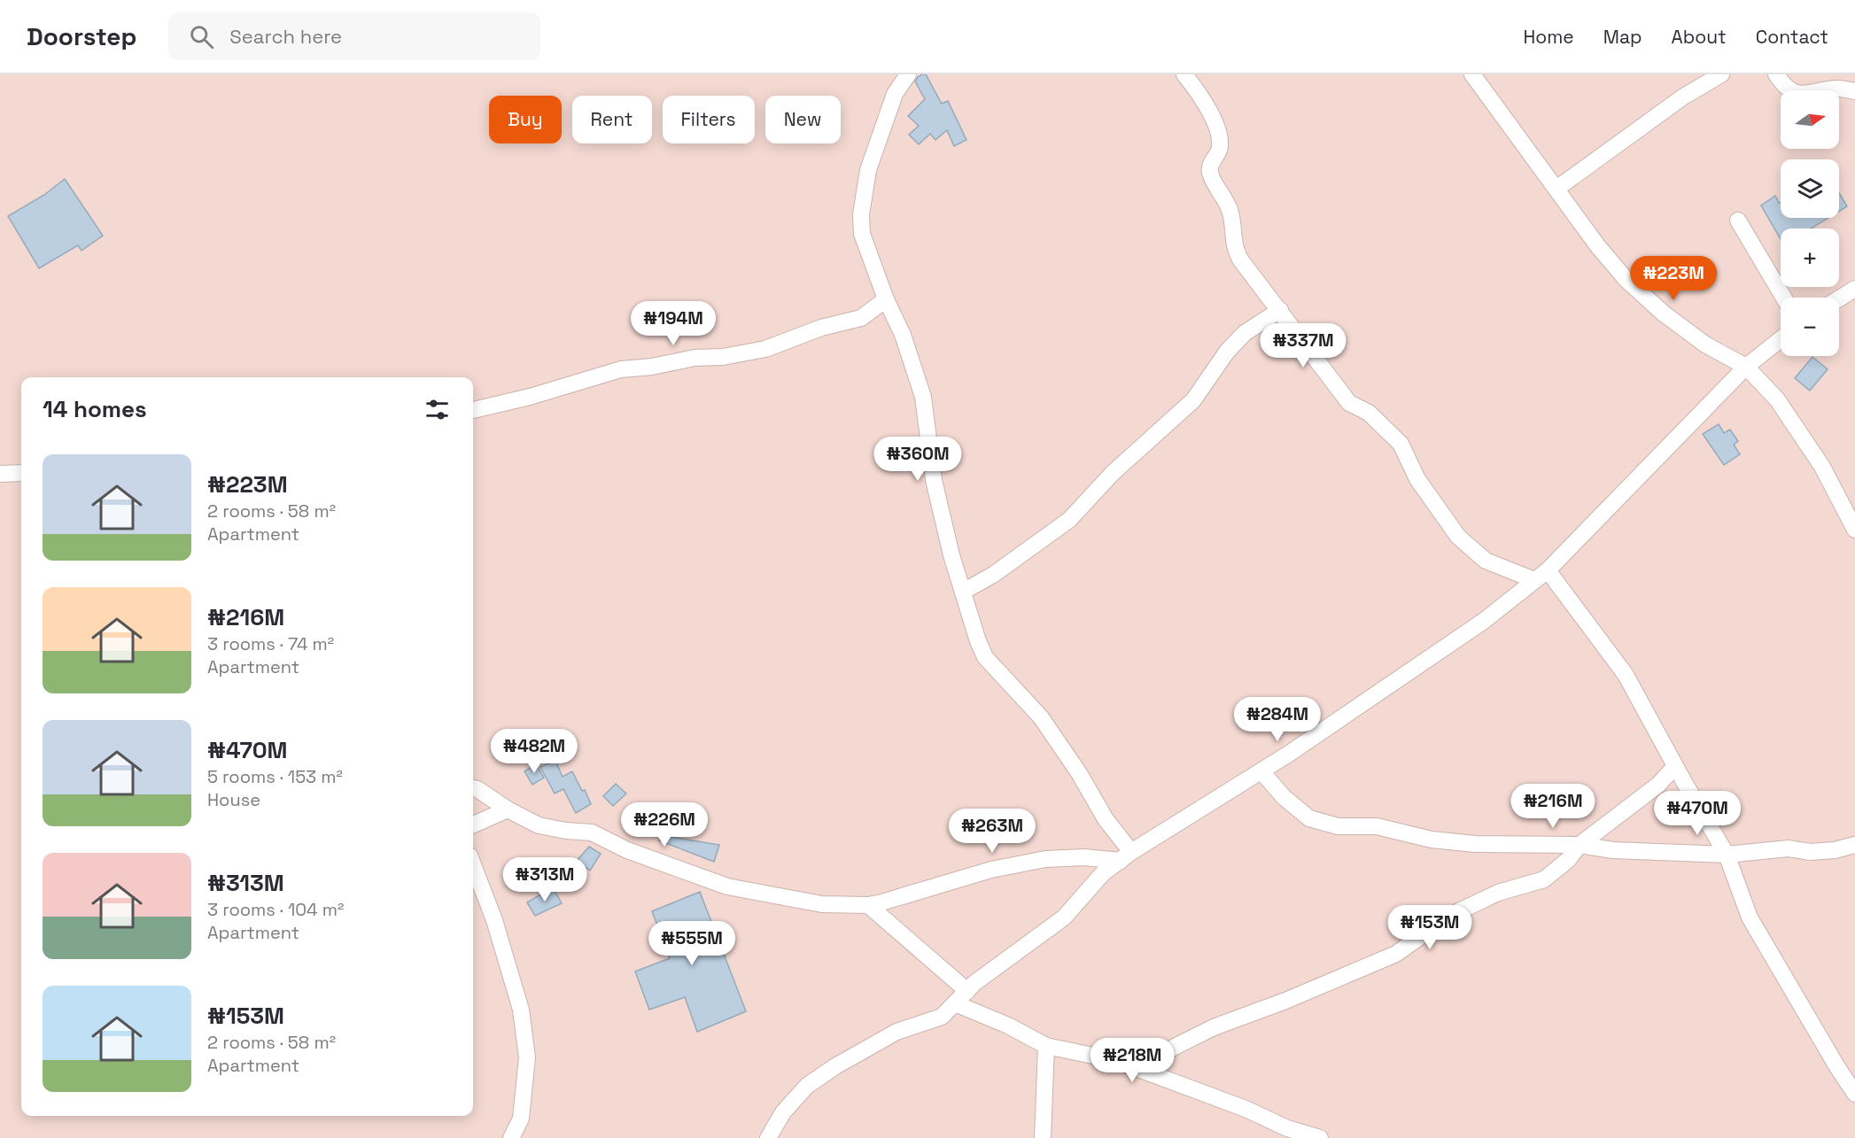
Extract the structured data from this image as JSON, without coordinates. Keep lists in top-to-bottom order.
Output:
{
  "north": "right",
  "page": {
    "header": "Doorstep",
    "search": "Search here",
    "nav": [
      "Home",
      "Map",
      "About",
      "Contact"
    ],
    "map_buttons": ["+", "−"],
    "chip": [
      "Buy",
      "Rent",
      "Filters",
      "New"
    ],
    "price": [
      "₦223M",
      "₦194M",
      "₦337M",
      "₦360M",
      "₦284M",
      "₦482M",
      "₦216M",
      "₦470M",
      "₦226M",
      "₦263M",
      "₦313M",
      "₦153M",
      "₦555M",
      "₦218M"
    ],
    "heading": "14 homes",
    "list": [
      {
        "name": "₦223M",
        "note": "2 rooms · 58 m² · Apartment"
      },
      {
        "name": "₦216M",
        "note": "3 rooms · 74 m² · Apartment"
      },
      {
        "name": "₦470M",
        "note": "5 rooms · 153 m² · House"
      },
      {
        "name": "₦313M",
        "note": "3 rooms · 104 m² · Apartment"
      },
      {
        "name": "₦153M",
        "note": "2 rooms · 58 m² · Apartment"
      }
    ]
  }
}
